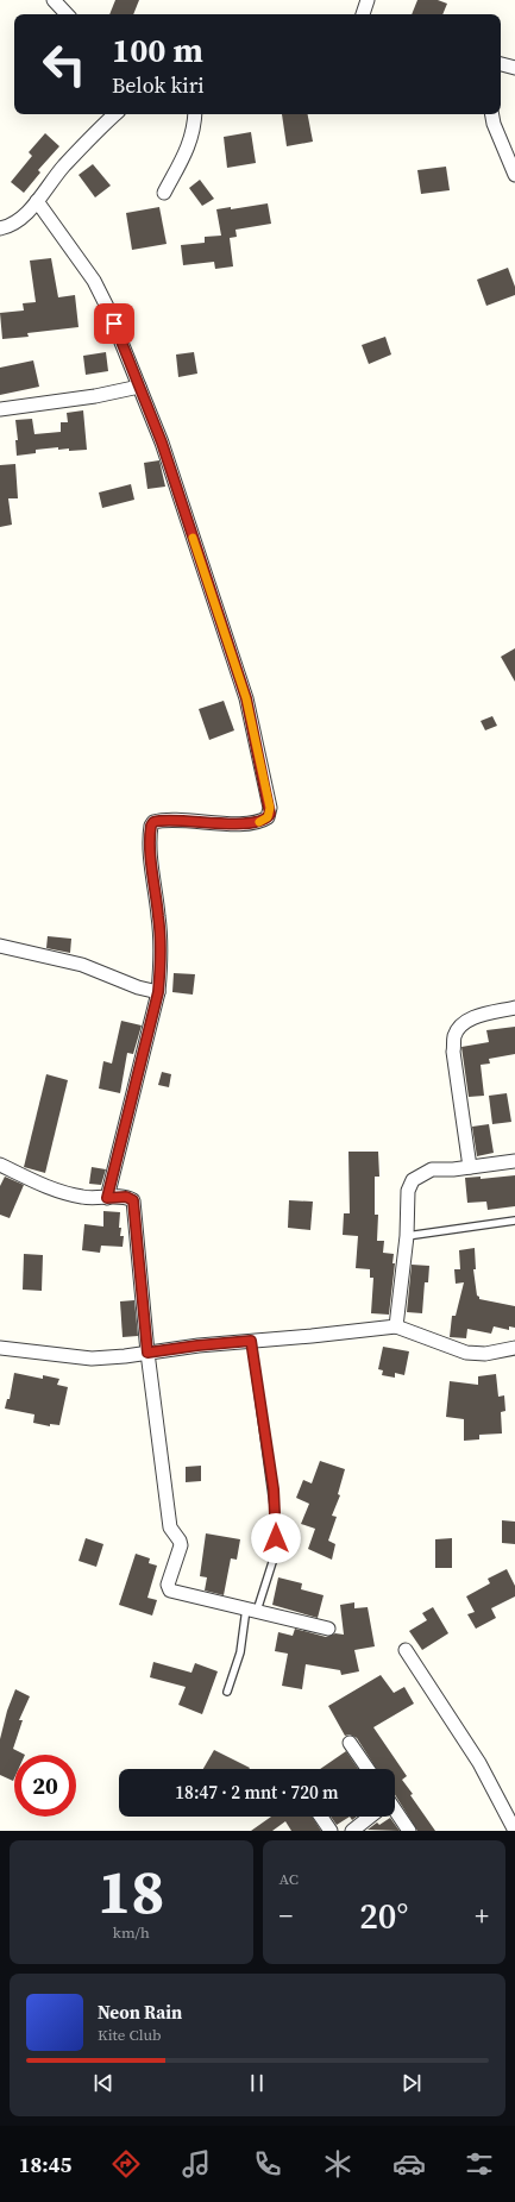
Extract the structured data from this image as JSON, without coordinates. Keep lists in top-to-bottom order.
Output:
{
  "page": {
    "turn": ["100 m", "Belok kiri"],
    "limit": "20",
    "trip": "18:47 · 2 mnt · 720 m",
    "tile": [
      ["18", "km/h"],
      "AC"
    ],
    "heat": ["−", "20°", "+"],
    "song": ["Neon Rain", "Kite Club"],
    "tabs": "18:45"
  }
}
